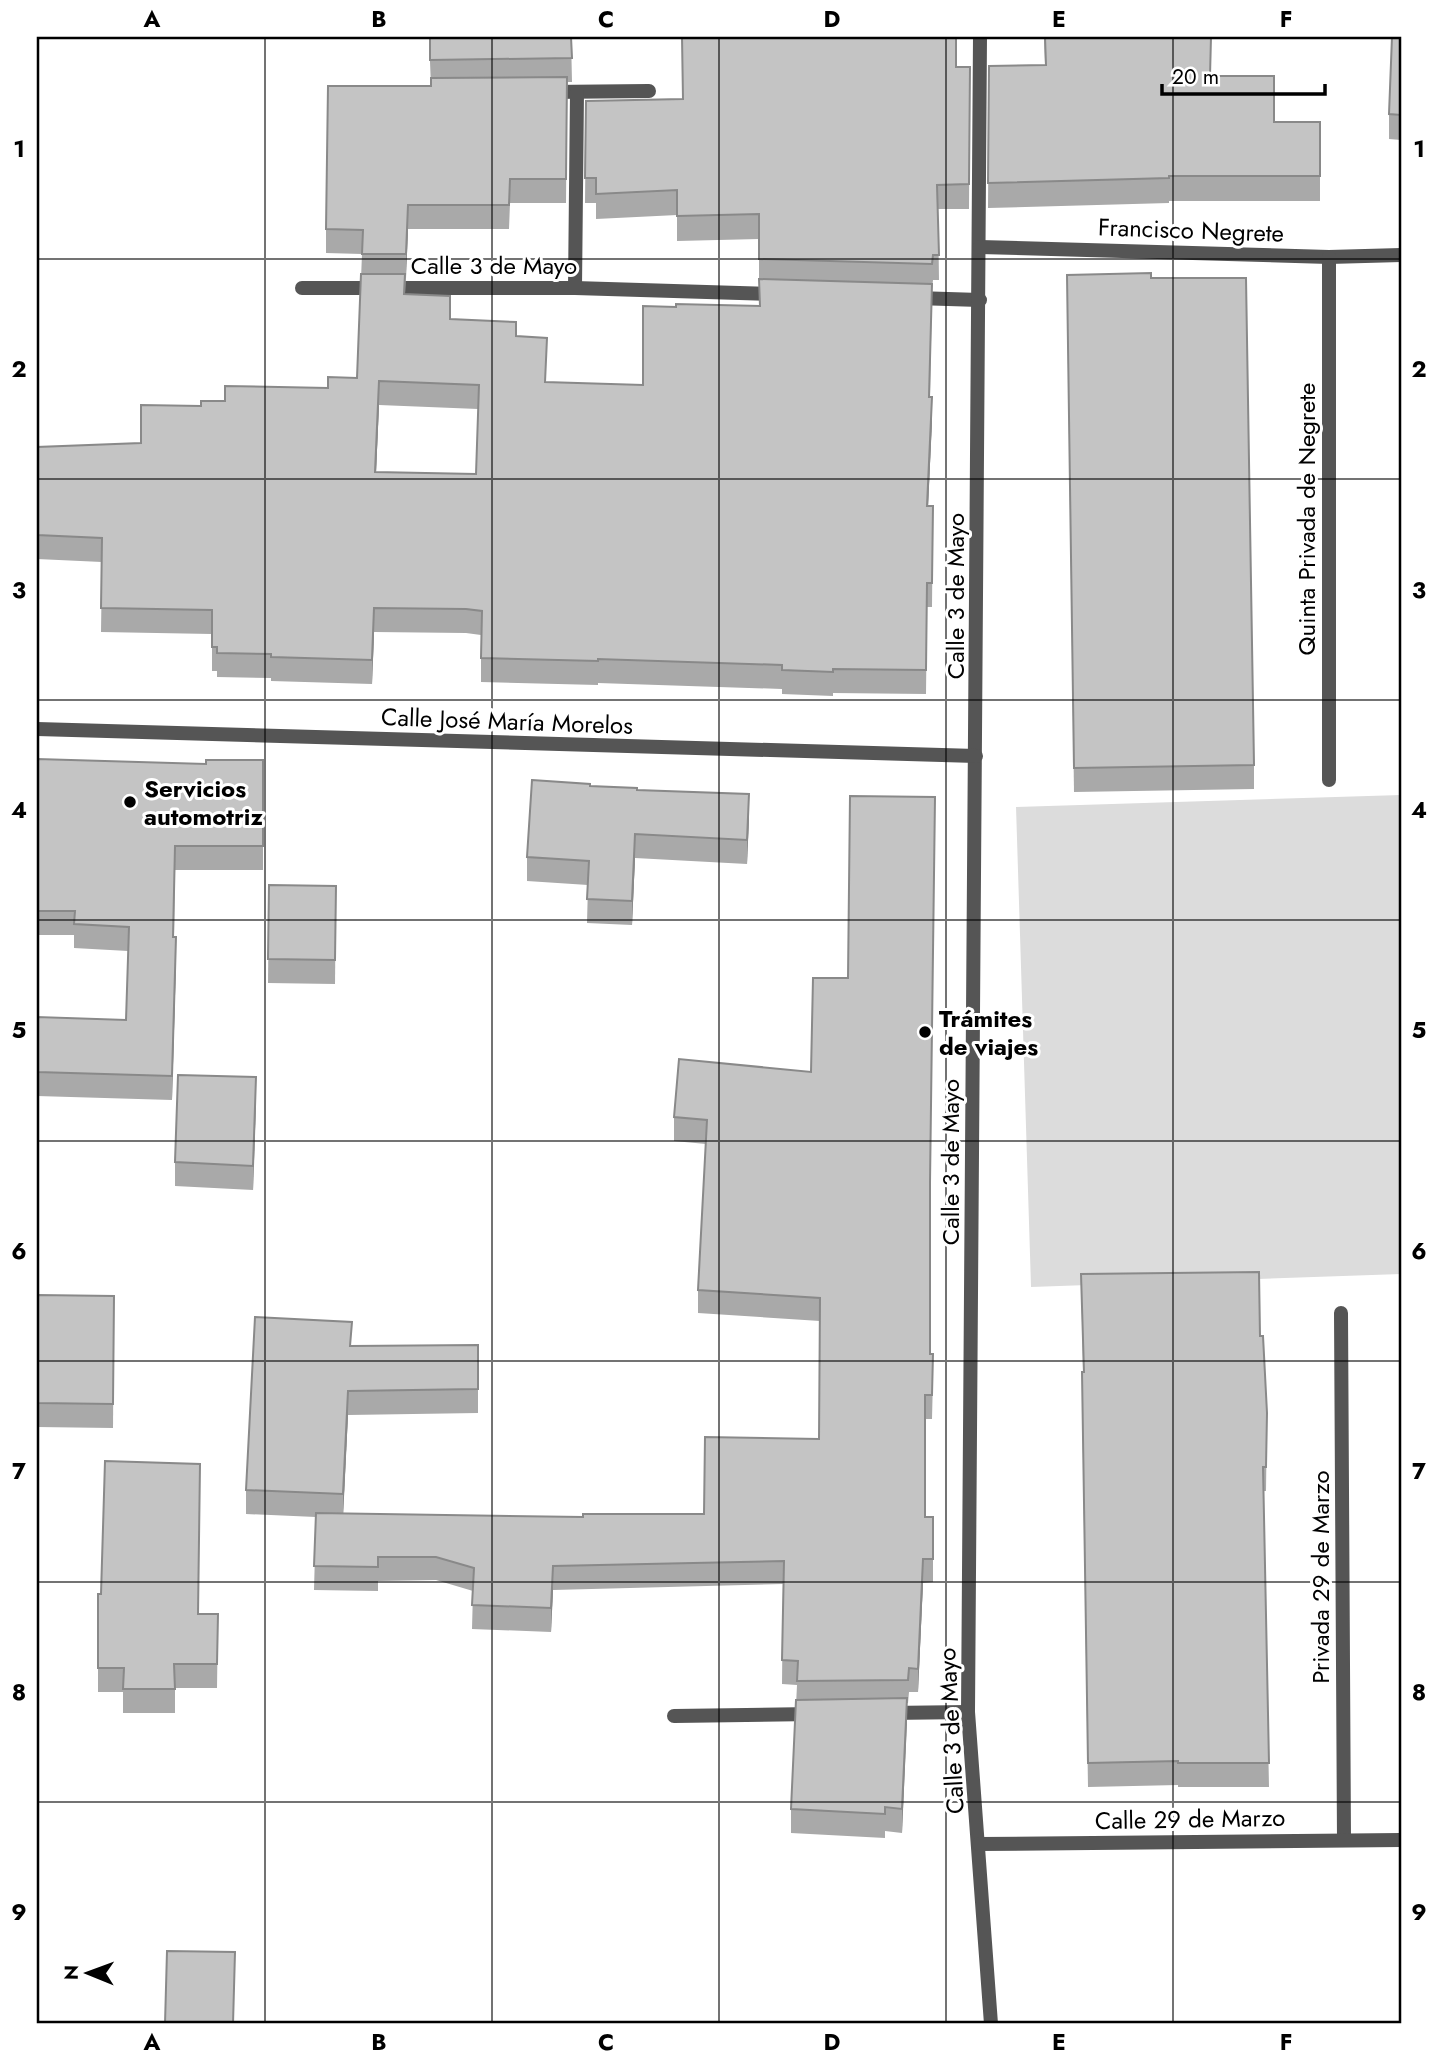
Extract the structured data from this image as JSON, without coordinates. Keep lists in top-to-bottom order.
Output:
{
  "streets": {
    "street": [
      "Francisco Negrete",
      "Calle 3 de Mayo",
      "Quinta Privada de Negrete",
      "Calle José María Morelos",
      "Privada 29 de Marzo",
      "Calle 29 de Marzo"
    ]
  },
  "crossings": [
    ["Francisco Negrete", "Calle 3 de Mayo"],
    ["Francisco Negrete", "Quinta Privada de Negrete"],
    ["Calle 3 de Mayo", "Calle José María Morelos"],
    ["Calle 3 de Mayo", "Calle 29 de Marzo"],
    ["Privada 29 de Marzo", "Calle 29 de Marzo"]
  ],
  "places": ["Servicios automotriz", "Trámites de viajes"],
  "scale_bar": "20 m",
  "north": "left",
  "grid": {
    "columns": [
      "A",
      "B",
      "C",
      "D",
      "E",
      "F"
    ],
    "rows": [
      "1",
      "2",
      "3",
      "4",
      "5",
      "6",
      "7",
      "8",
      "9"
    ]
  }
}
